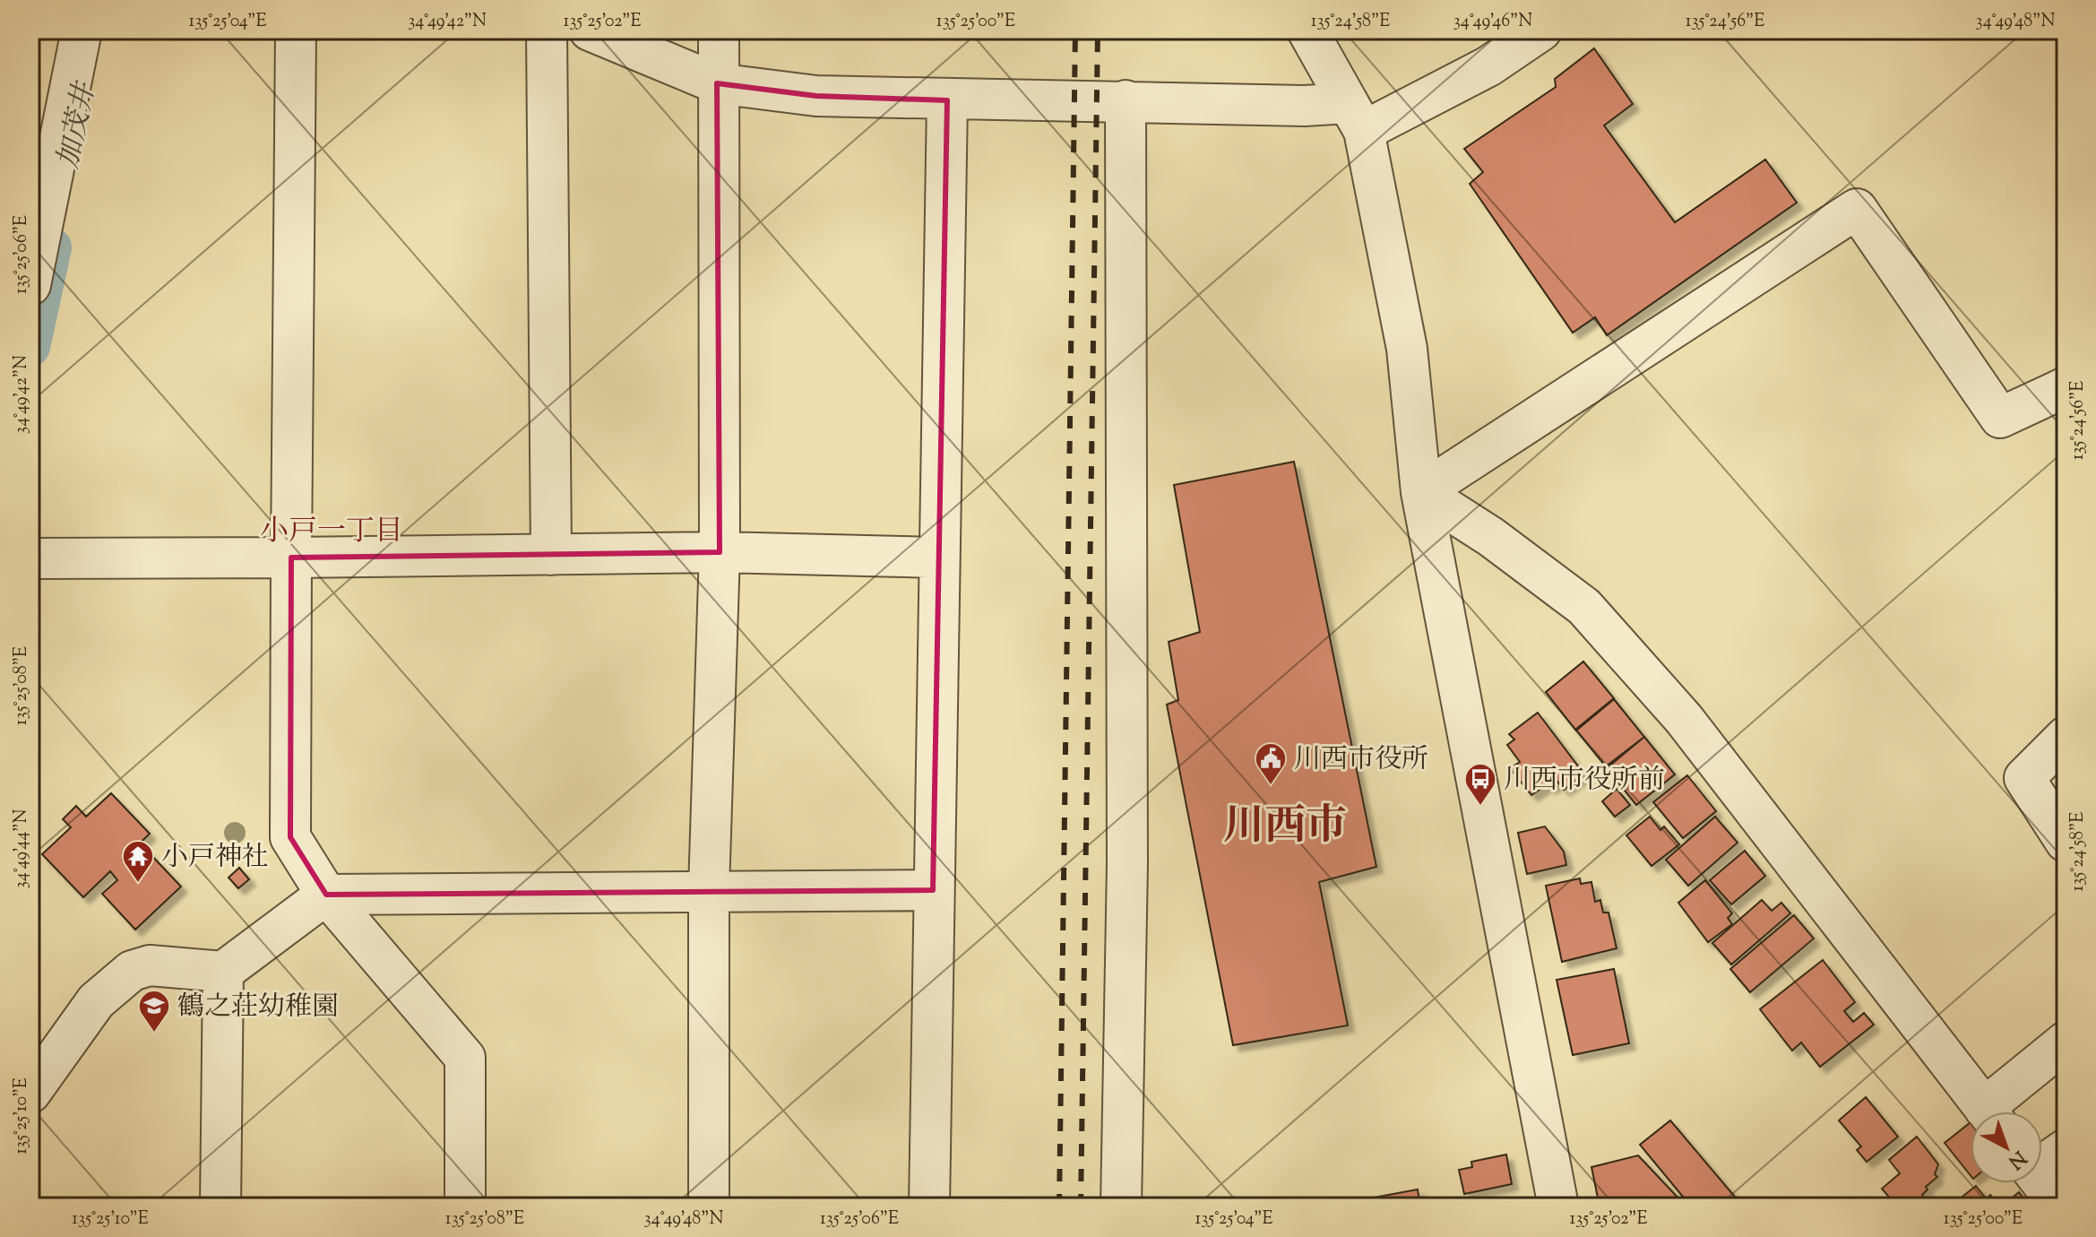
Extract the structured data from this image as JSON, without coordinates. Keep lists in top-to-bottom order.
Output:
{
  "districts": ["小戸一丁目", "川西市"],
  "water": ["加茂井"],
  "places": {
    "public building": ["川西市役所"],
    "bus stop": ["川西市役所前"],
    "temple": ["小戸神社"],
    "school or university": ["鶴之荘幼稚園"]
  },
  "north": "bottom right",
  "coordinates": [
    "135°25'04\"E",
    "34°49'42\"N",
    "135°25'02\"E",
    "135°25'00\"E",
    "135°24'58\"E",
    "34°49'46\"N",
    "135°24'56\"E",
    "34°49'48\"N",
    "135°25'06\"E",
    "135°25'08\"E",
    "34°49'44\"N",
    "135°25'10\"E"
  ]
}
